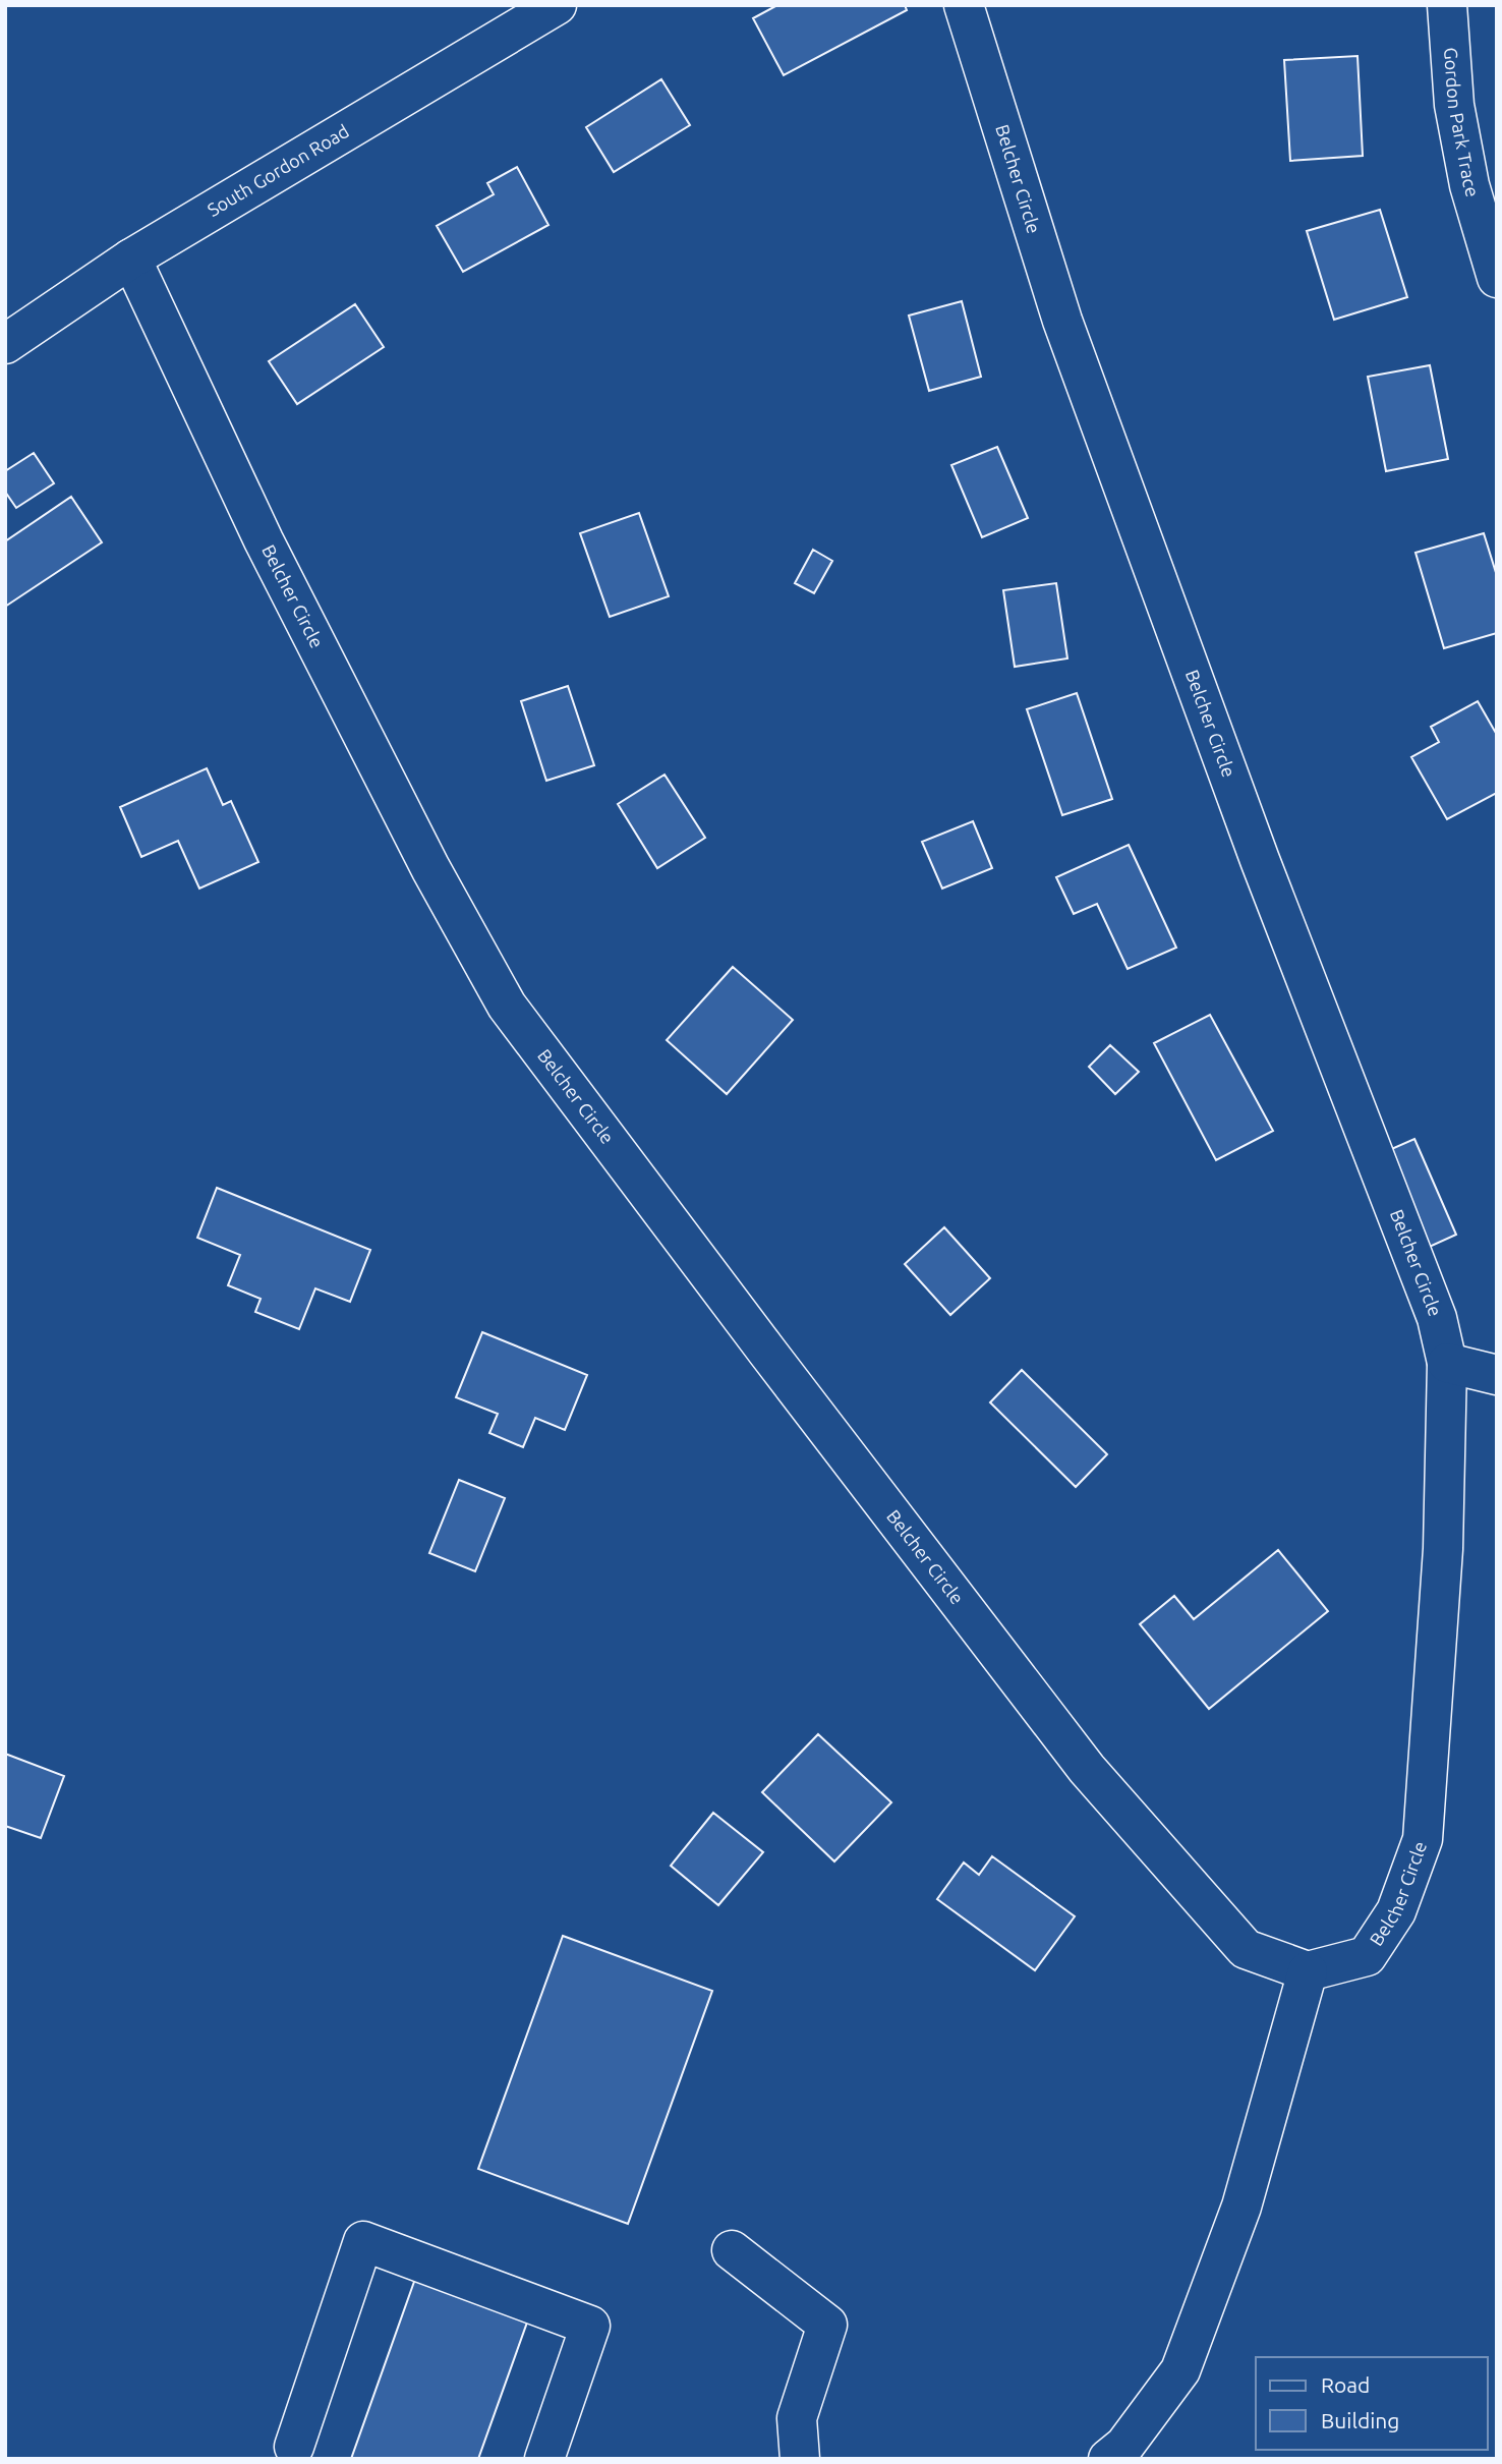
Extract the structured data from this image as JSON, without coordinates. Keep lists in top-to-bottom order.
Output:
{
  "streets": {
    "street": ["Gordon Park Trace", "South Gordon Road", "Belcher Circle"]
  },
  "crossings": [
    ["South Gordon Road", "Belcher Circle"]
  ],
  "legend": ["Road", "Building"]
}
